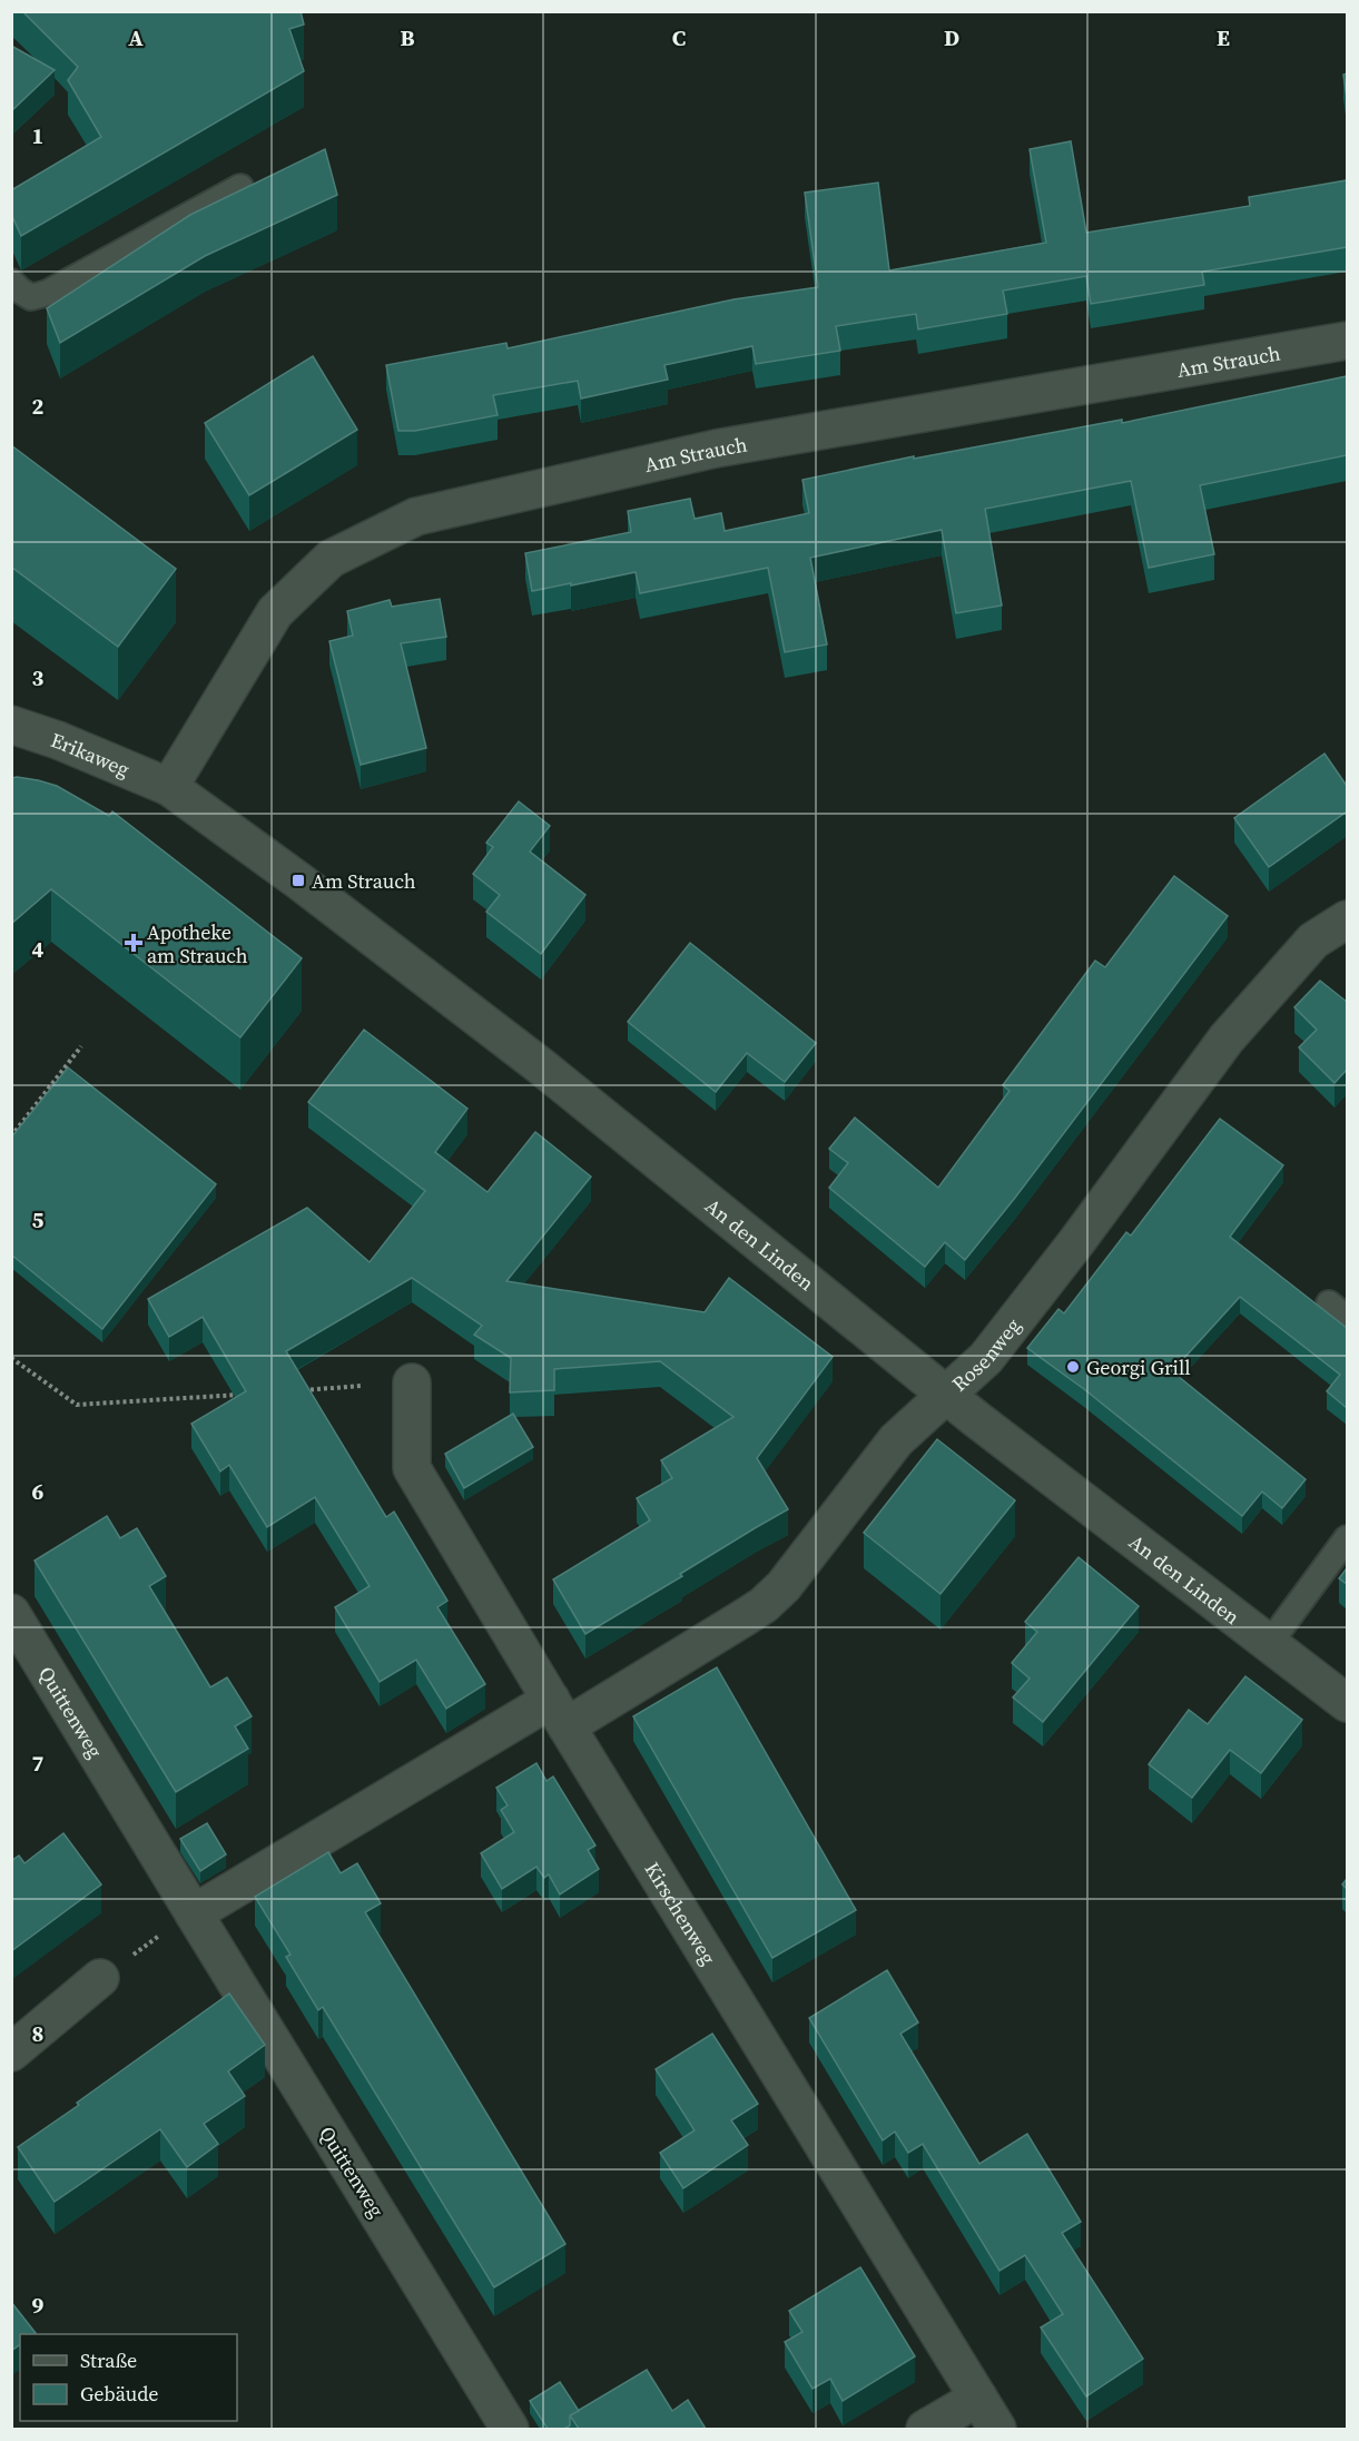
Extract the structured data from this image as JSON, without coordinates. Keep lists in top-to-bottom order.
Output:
{
  "streets": {
    "street": [
      "Am Strauch",
      "Erikaweg",
      "An den Linden",
      "Rosenweg",
      "Quittenweg",
      "Kirschenweg"
    ]
  },
  "crossings": [
    ["Am Strauch", "Erikaweg"],
    ["Am Strauch", "An den Linden"],
    ["Erikaweg", "An den Linden"],
    ["An den Linden", "Rosenweg"],
    ["Rosenweg", "Kirschenweg"]
  ],
  "places": {
    "transit": ["Am Strauch"],
    "health": ["Apotheke am Strauch"],
    "other": ["Georgi Grill"]
  },
  "legend": ["Straße", "Gebäude"],
  "grid": {
    "columns": [
      "A",
      "B",
      "C",
      "D",
      "E"
    ],
    "rows": [
      "1",
      "2",
      "3",
      "4",
      "5",
      "6",
      "7",
      "8",
      "9"
    ]
  }
}
